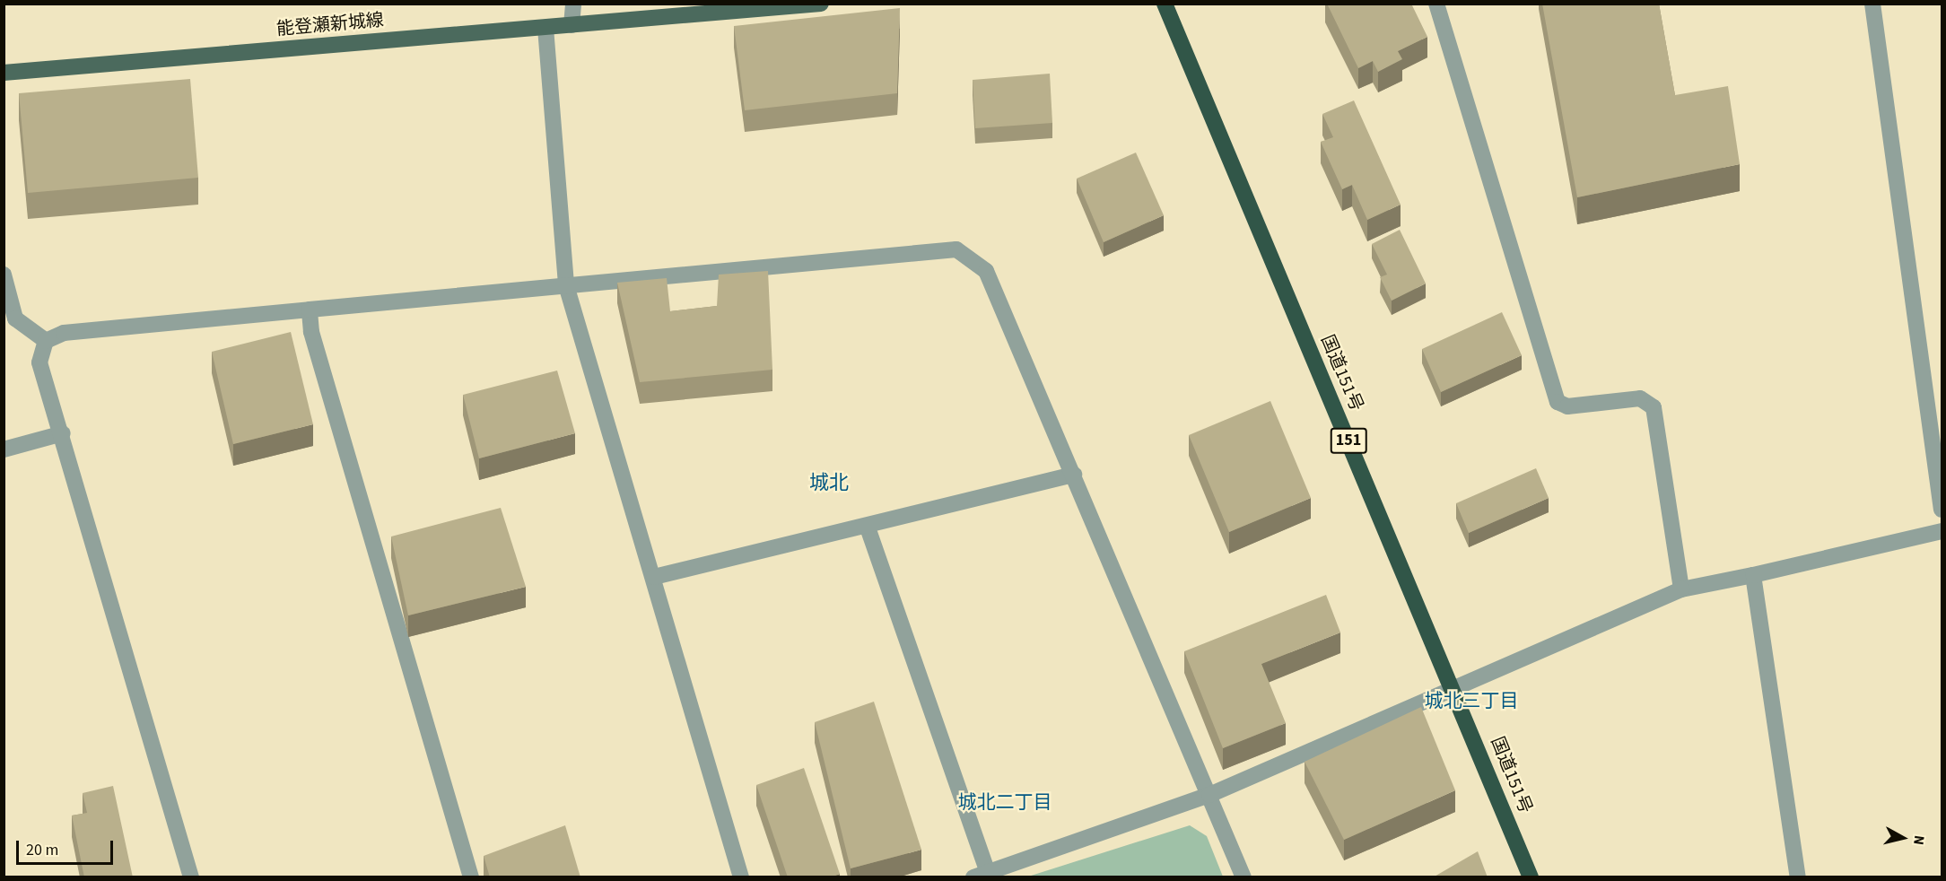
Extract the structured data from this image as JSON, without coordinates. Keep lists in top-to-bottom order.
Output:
{
  "streets": {
    "highway": ["国道151号", "151"],
    "main road": ["能登瀬新城線"]
  },
  "districts": ["城北", "城北三丁目", "城北二丁目"],
  "scale_bar": "20 m",
  "north": "right"
}
